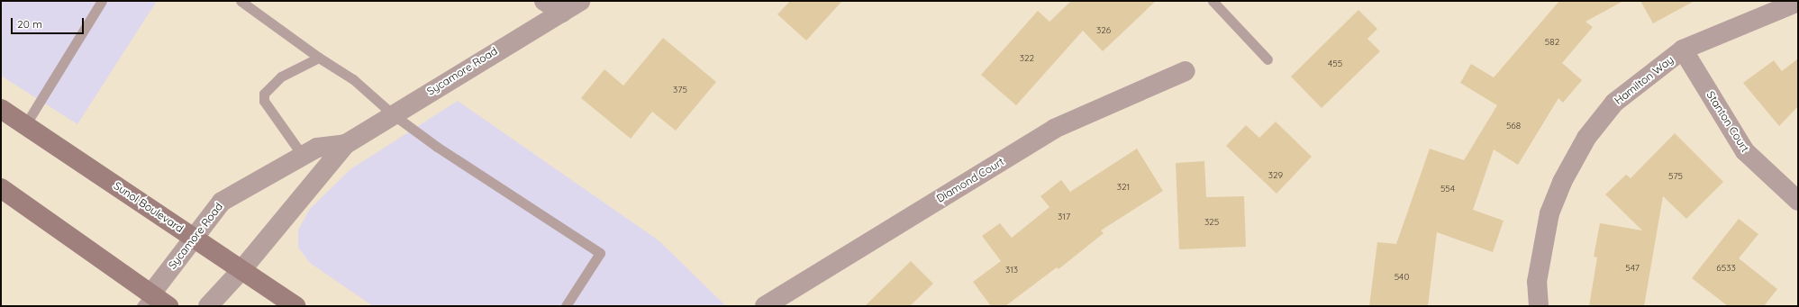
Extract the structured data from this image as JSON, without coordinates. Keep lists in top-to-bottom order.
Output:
{
  "streets": {
    "main road": ["Sunol Boulevard"],
    "street": [
      "Sycamore Road",
      "Hamilton Way",
      "Stanton Court",
      "Diamond Court"
    ]
  },
  "crossings": [
    ["Sycamore Road", "Sunol Boulevard"],
    ["Hamilton Way", "Stanton Court"]
  ],
  "house_numbers": [
    "326",
    "582",
    "322",
    "455",
    "375",
    "568",
    "329",
    "575",
    "321",
    "554",
    "317",
    "325",
    "547",
    "6533",
    "313",
    "540"
  ],
  "scale_bar": "20 m"
}
